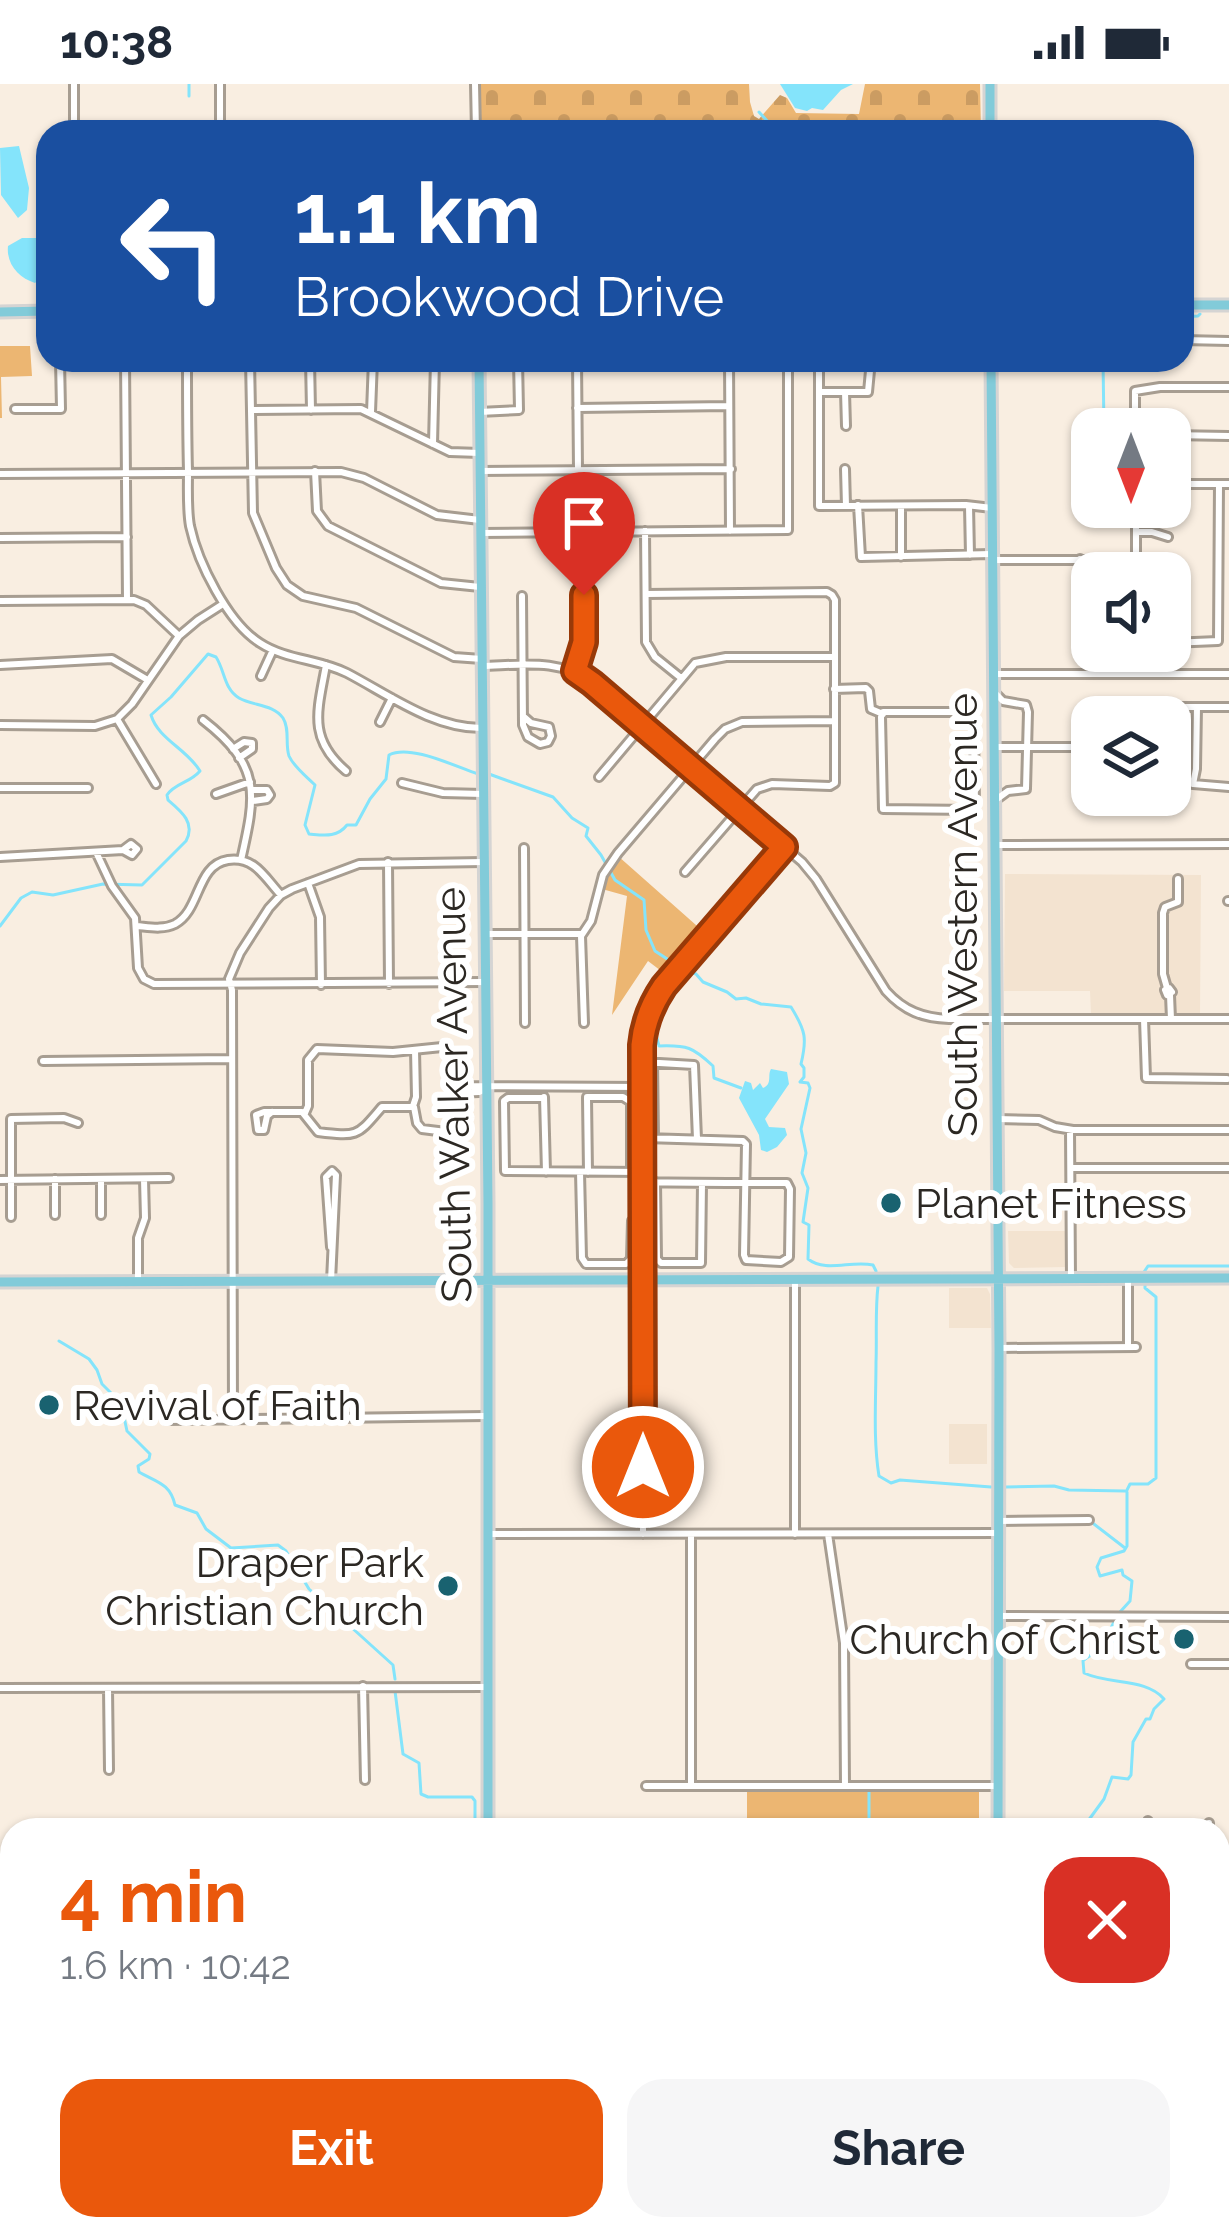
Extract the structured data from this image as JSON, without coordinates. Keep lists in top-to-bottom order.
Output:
{
  "streets": {
    "main road": ["South Western Avenue", "South Walker Avenue"]
  },
  "places": [
    "Planet Fitness",
    "Revival of Faith",
    "Draper Park Christian Church",
    "Church of Christ"
  ],
  "north": "bottom",
  "page": {
    "status": "10:38",
    "turn": ["1.1 km", "Brookwood Drive"],
    "heading": ["4 min", "1.6 km · 10:42"],
    "buttons": ["Exit", "Share"]
  }
}
